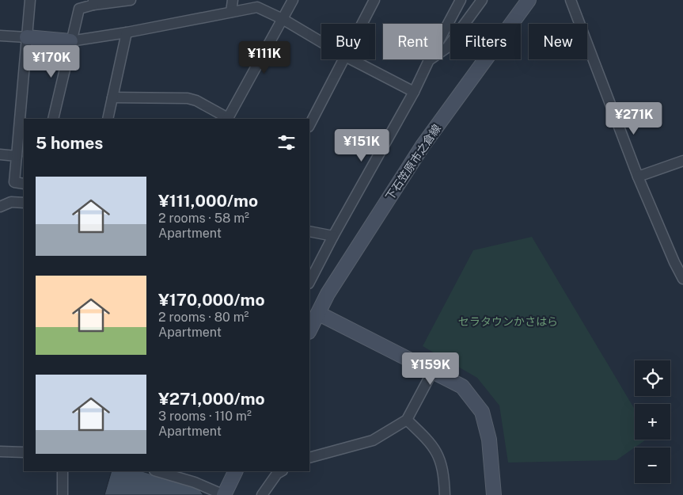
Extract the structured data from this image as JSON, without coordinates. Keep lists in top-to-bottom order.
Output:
{
  "streets": {
    "main road": ["下石笠原市之倉線"]
  },
  "parks": ["セラタウンかさはら"],
  "page": {
    "chip": [
      "Buy",
      "Rent",
      "Filters",
      "New"
    ],
    "price": [
      "¥111K",
      "¥170K",
      "¥271K",
      "¥151K",
      "¥159K"
    ],
    "heading": "5 homes",
    "list": [
      {
        "name": "¥111,000/mo",
        "note": "2 rooms · 58 m² · Apartment"
      },
      {
        "name": "¥170,000/mo",
        "note": "2 rooms · 80 m² · Apartment"
      },
      {
        "name": "¥271,000/mo",
        "note": "3 rooms · 110 m² · Apartment"
      }
    ],
    "map_buttons": ["+", "−"]
  }
}
